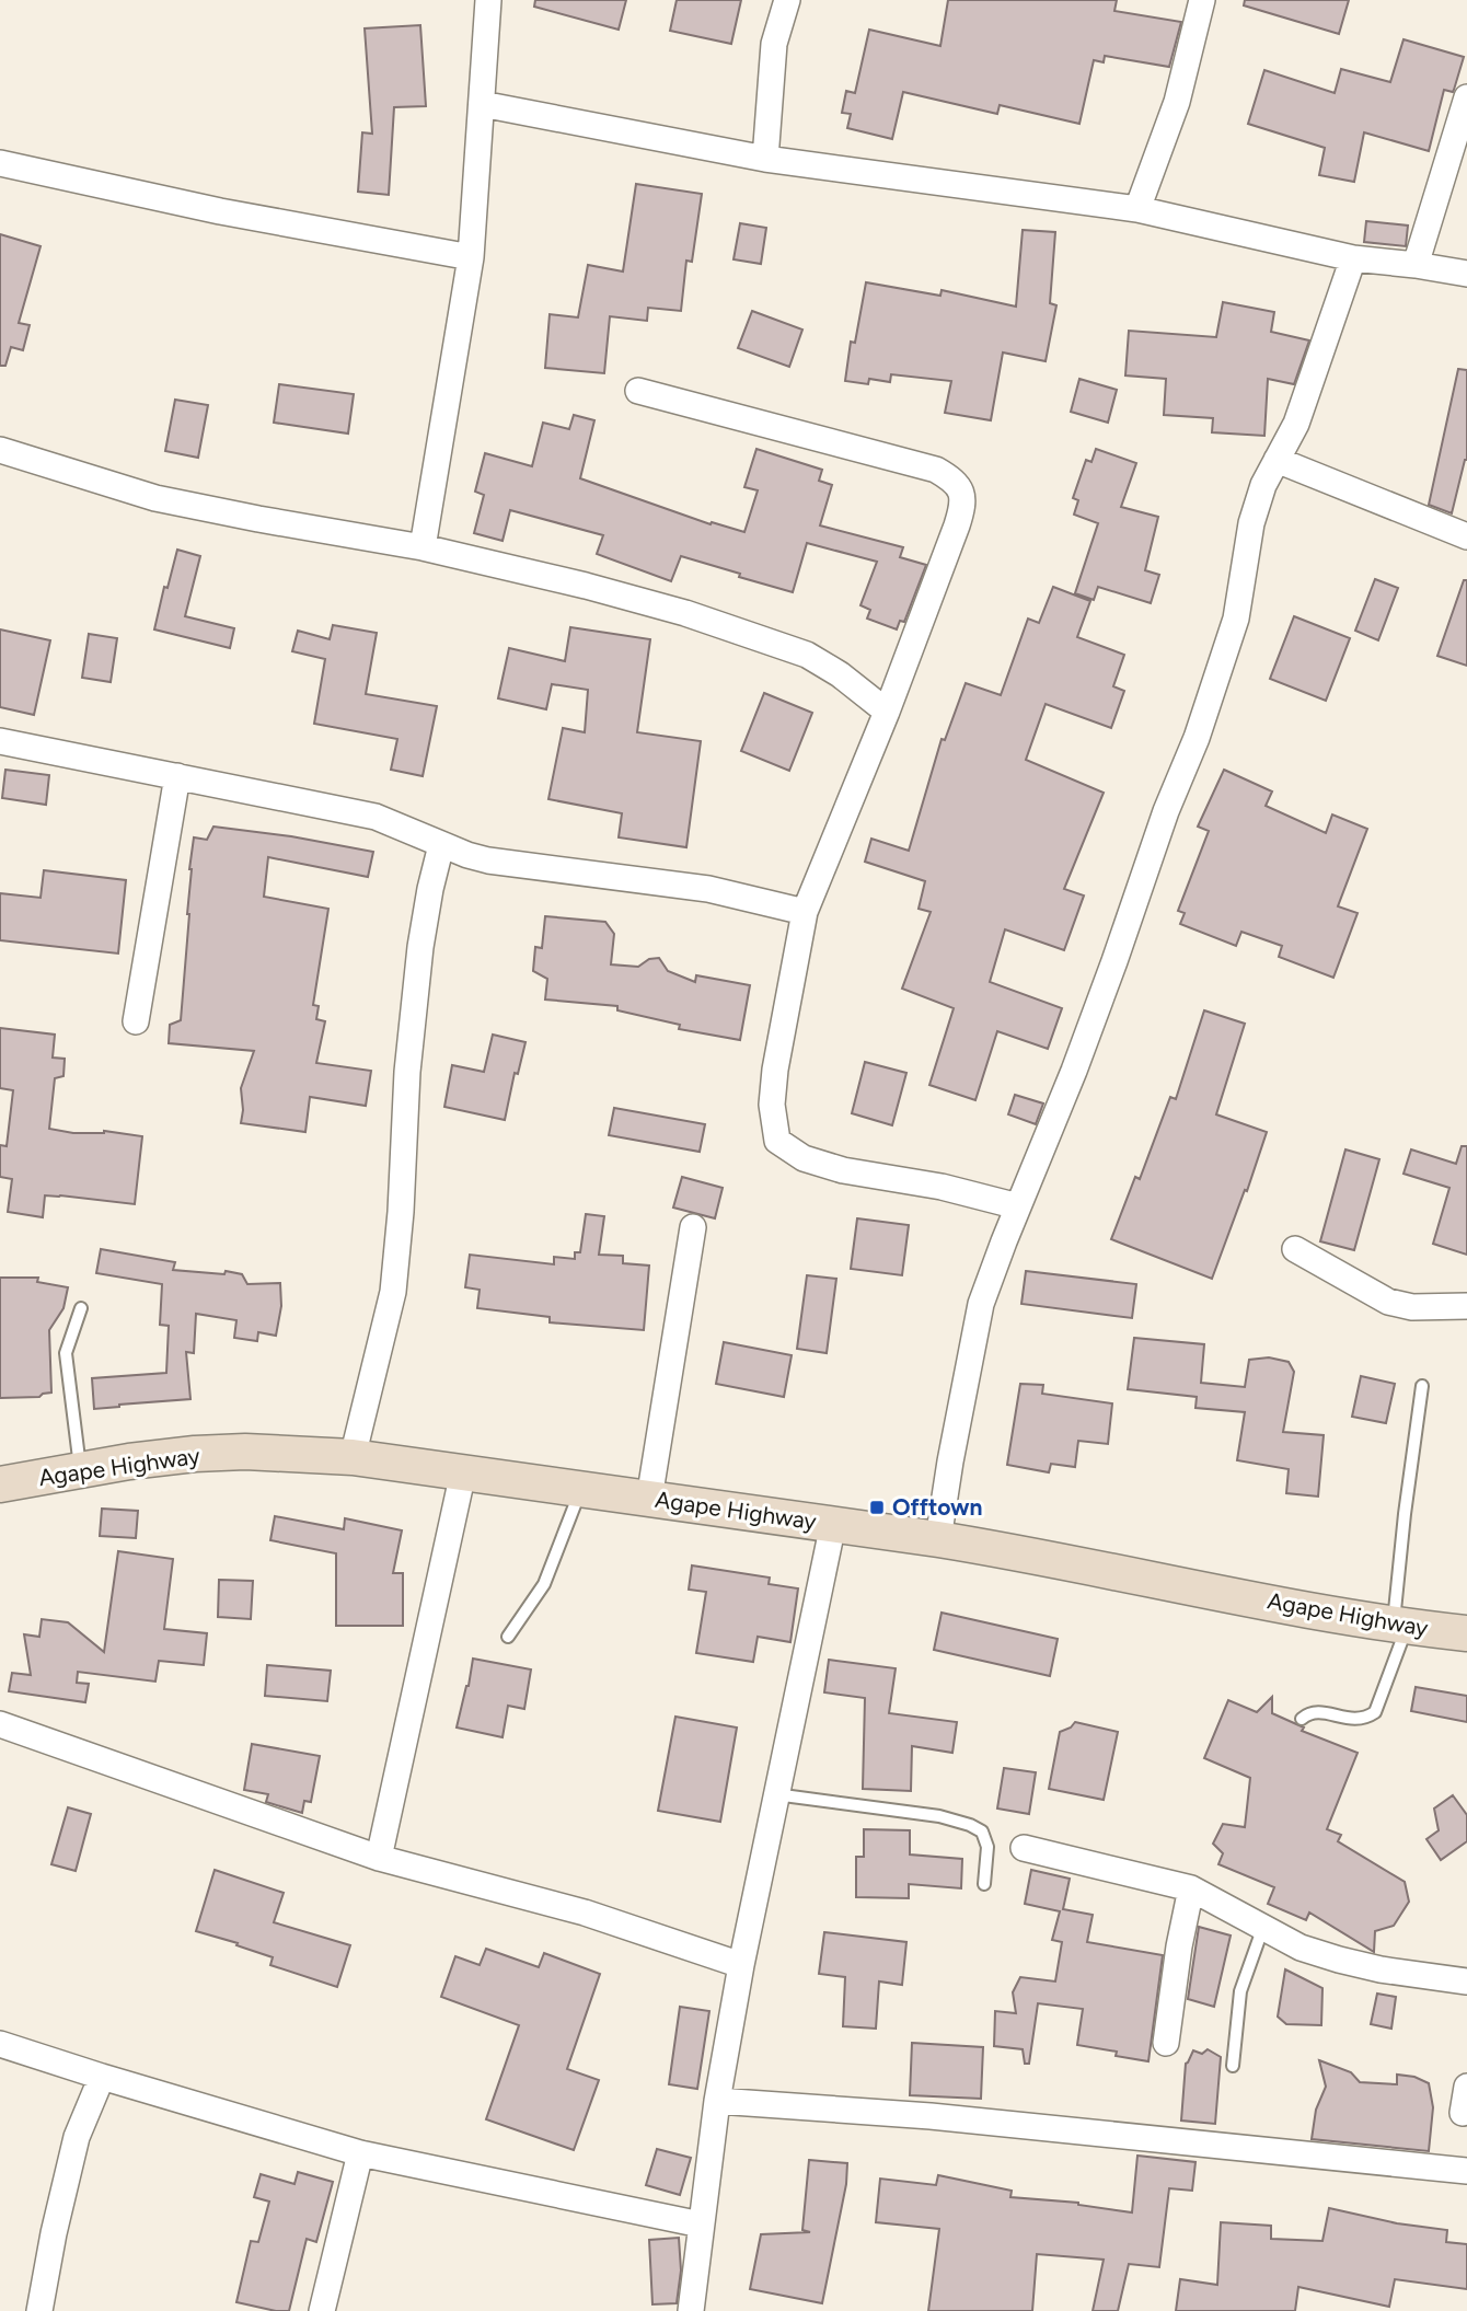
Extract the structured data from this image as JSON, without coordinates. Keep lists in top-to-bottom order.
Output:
{
  "streets": {
    "street": ["Agape Highway"]
  },
  "places": {
    "transit": ["Offtown"]
  }
}
